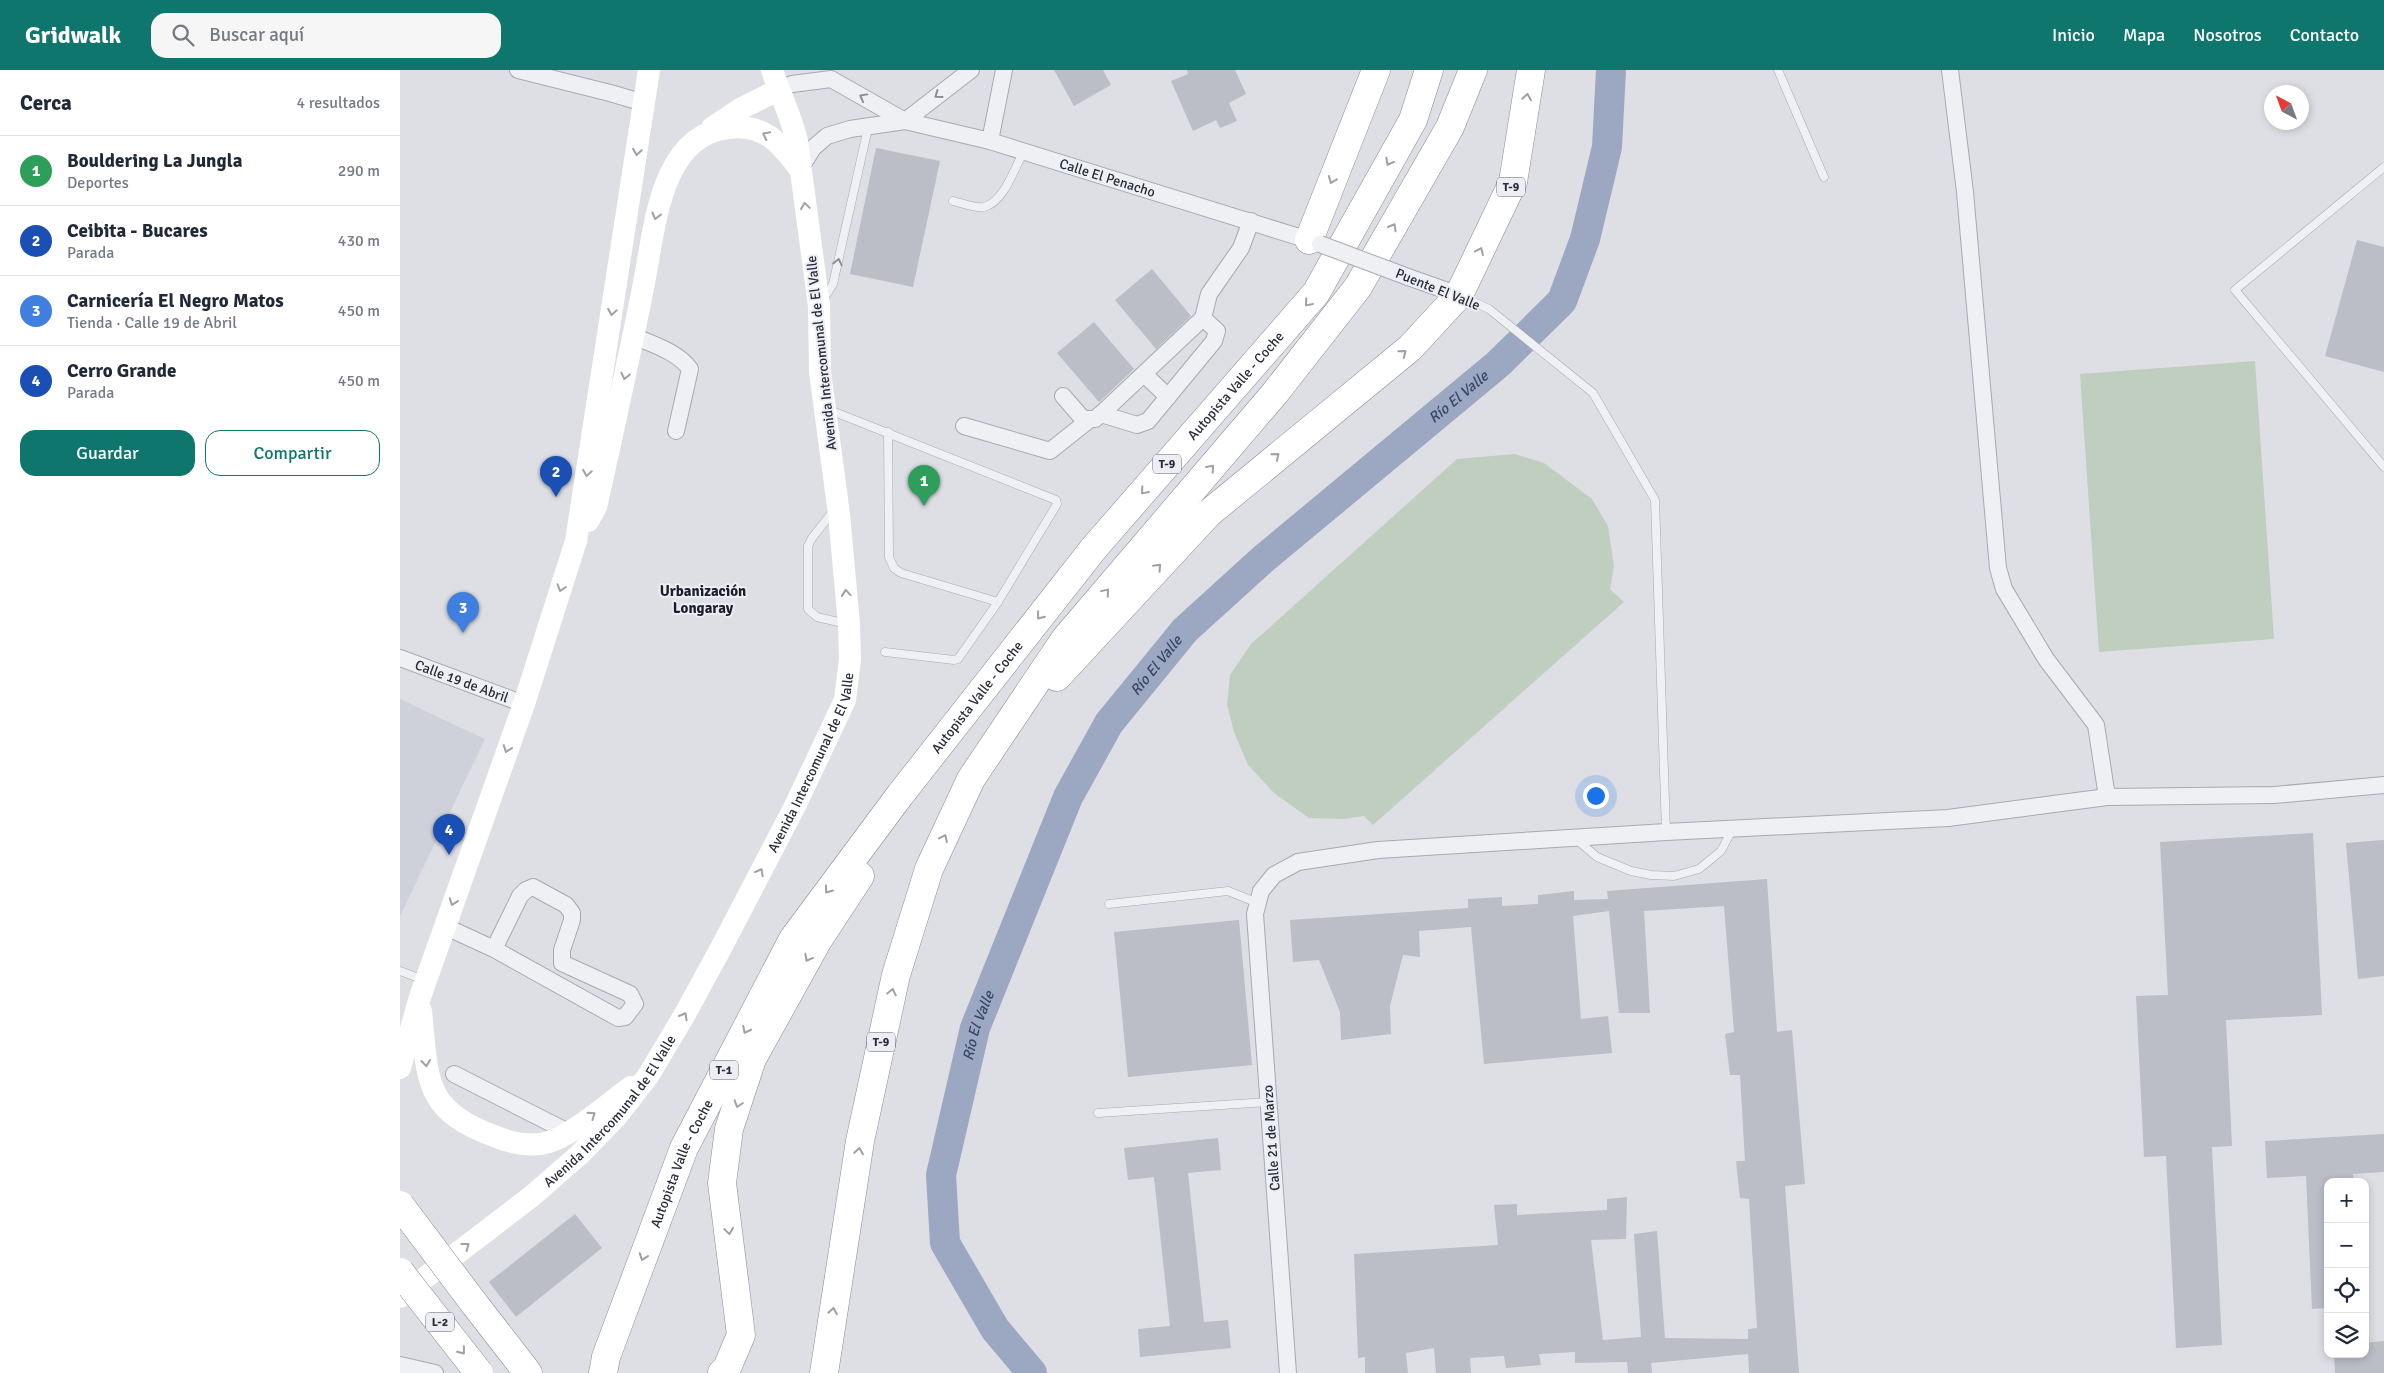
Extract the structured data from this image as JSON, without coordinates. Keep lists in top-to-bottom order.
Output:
{
  "streets": {
    "highway": [
      "T-9",
      "Autopista Valle - Coche",
      "T-1",
      "L-2"
    ],
    "main road": ["Avenida Intercomunal de El Valle"],
    "street": [
      "Calle El Penacho",
      "Puente El Valle",
      "Calle 19 de Abril",
      "Calle 21 de Marzo"
    ]
  },
  "crossings": [
    ["Calle El Penacho", "Puente El Valle"],
    ["T-9", "Puente El Valle"]
  ],
  "one_way": ["Avenida Intercomunal de El Valle"],
  "districts": ["Urbanización Longaray"],
  "water": ["Río El Valle"],
  "north": "top left",
  "page": {
    "header": "Gridwalk",
    "search": "Buscar aquí",
    "nav": [
      "Inicio",
      "Mapa",
      "Nosotros",
      "Contacto"
    ],
    "heading": ["Cerca", "4 resultados"],
    "list": [
      {
        "mark": "1",
        "name": "Bouldering La Jungla",
        "note": "Deportes",
        "value": "290 m"
      },
      {
        "mark": "2",
        "name": "Ceibita - Bucares",
        "note": "Parada",
        "value": "430 m"
      },
      {
        "mark": "3",
        "name": "Carnicería El Negro Matos",
        "note": "Tienda · Calle 19 de Abril",
        "value": "450 m"
      },
      {
        "mark": "4",
        "name": "Cerro Grande",
        "note": "Parada",
        "value": "450 m"
      }
    ],
    "buttons": ["Guardar", "Compartir"],
    "pins": [
      "2",
      "1",
      "3",
      "4"
    ],
    "map_buttons": ["+", "−"]
  }
}
